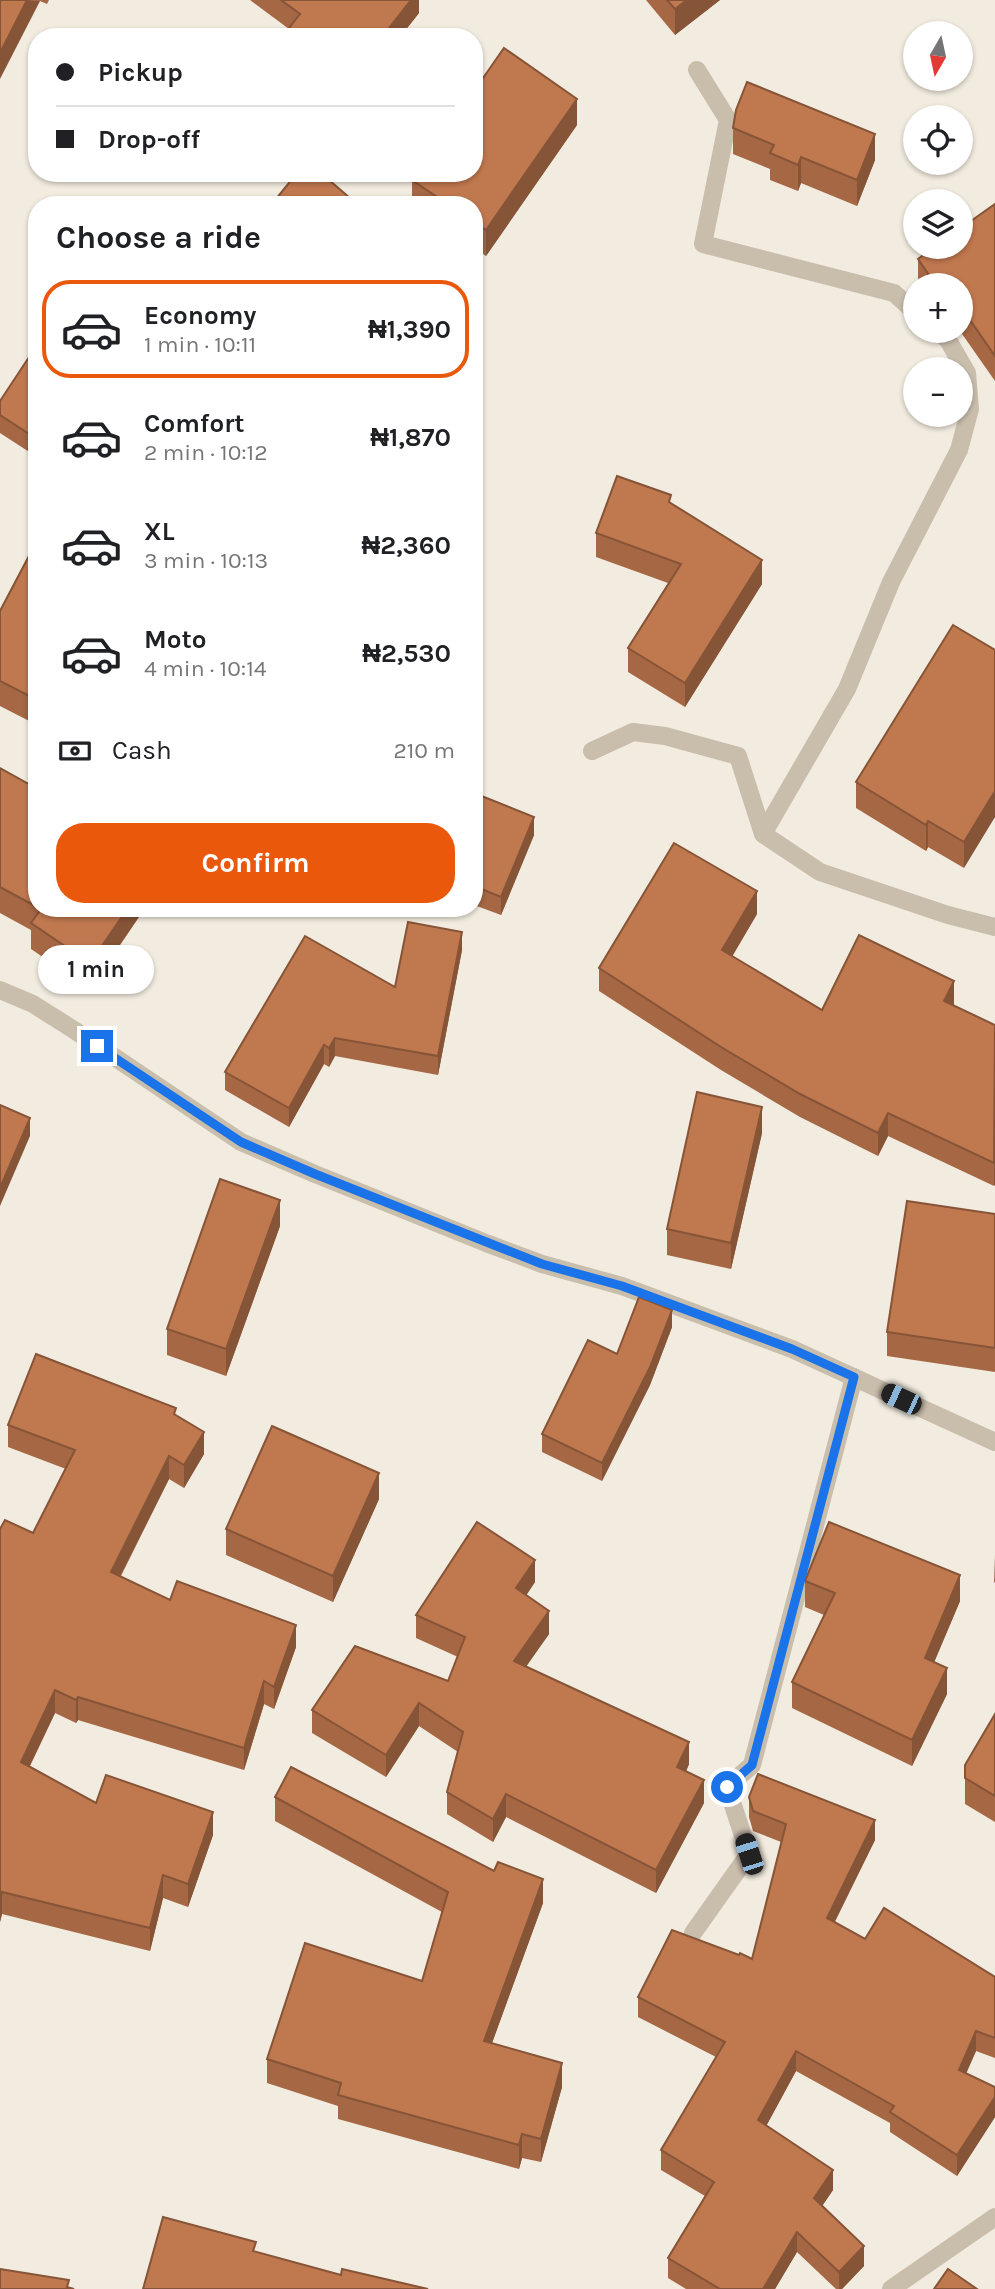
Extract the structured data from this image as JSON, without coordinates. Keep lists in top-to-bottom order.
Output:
{
  "north": "bottom",
  "page": {
    "map_buttons": ["+", "−"],
    "banner": ["Pickup", "Drop-off"],
    "heading": "Choose a ride",
    "list": [
      {
        "name": "Economy",
        "note": "1 min · 10:11",
        "value": "₦1,390"
      },
      {
        "name": "Comfort",
        "note": "2 min · 10:12",
        "value": "₦1,870"
      },
      {
        "name": "XL",
        "note": "3 min · 10:13",
        "value": "₦2,360"
      },
      {
        "name": "Moto",
        "note": "4 min · 10:14",
        "value": "₦2,530"
      }
    ],
    "pay": ["Cash", "210 m"],
    "buttons": "Confirm",
    "bubble": "1 min"
  }
}
